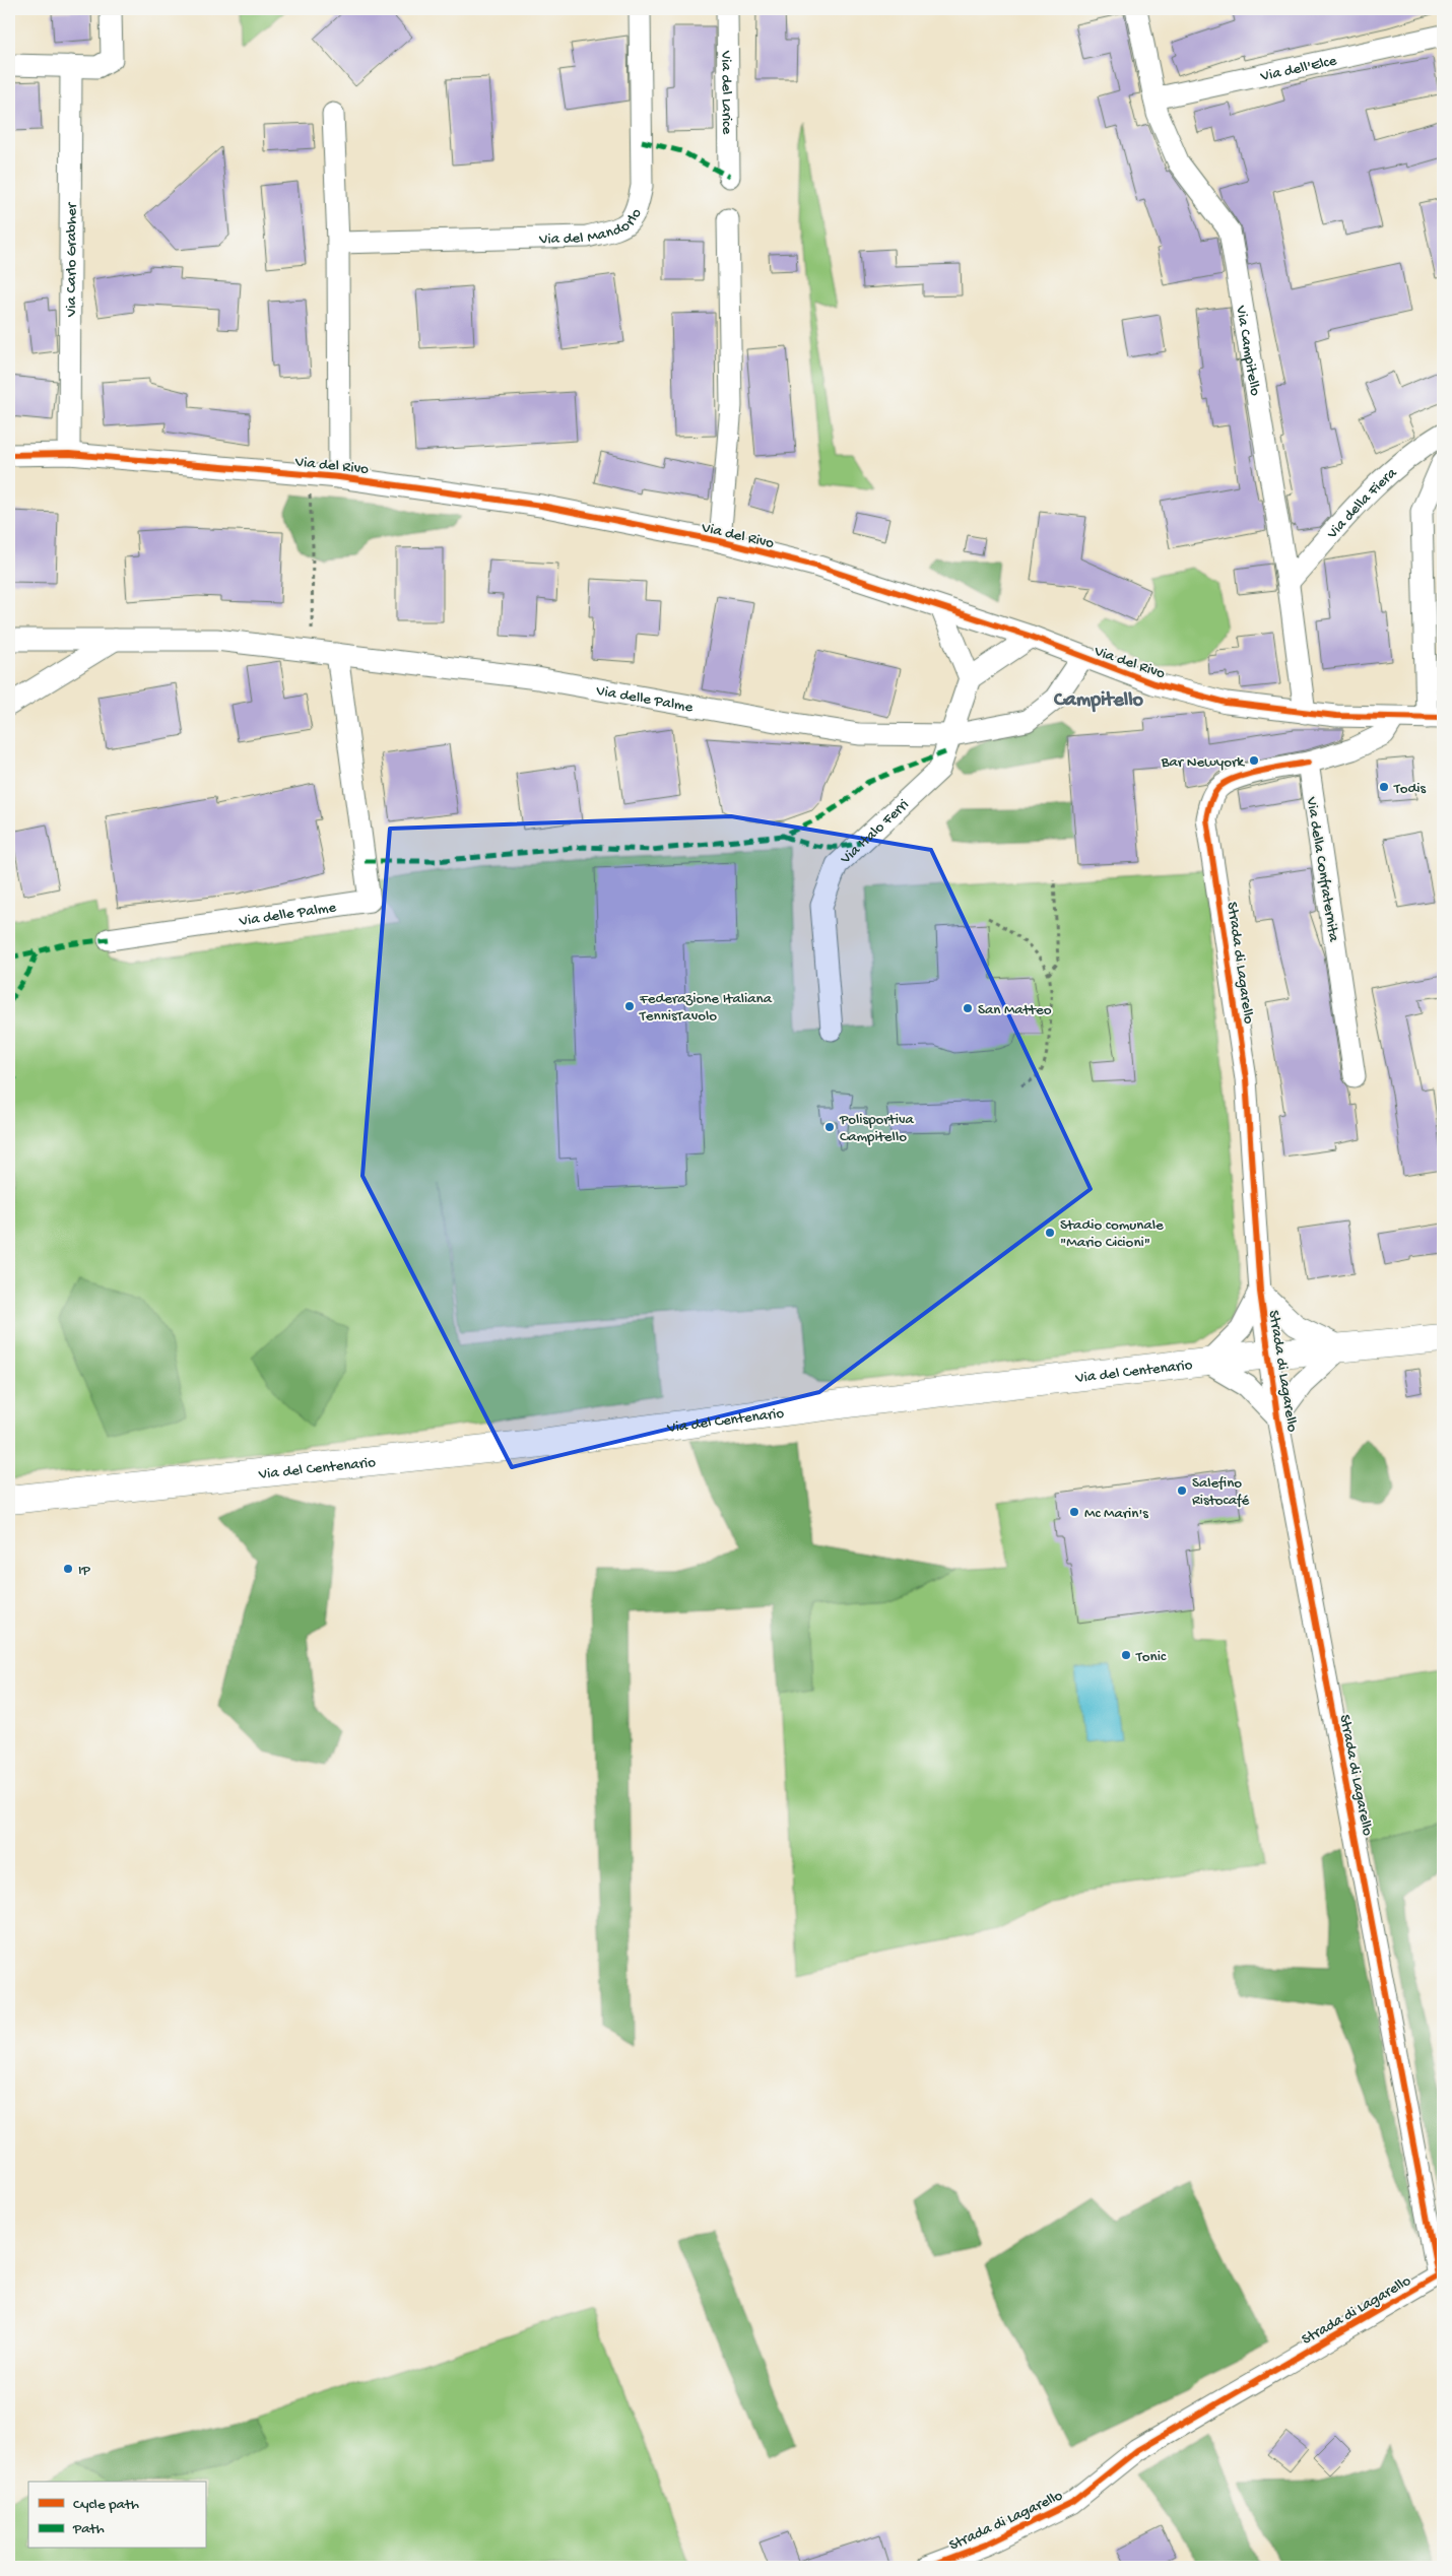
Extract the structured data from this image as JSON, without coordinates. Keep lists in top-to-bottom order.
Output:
{
  "streets": {
    "street": [
      "Via dell'Elce",
      "Via del Larice",
      "Via del Mandorlo",
      "Via Carlo Grabher",
      "Via Campitello",
      "Via del Rivo",
      "Via della Fiera",
      "Via delle Palme",
      "Via Italo Ferri",
      "Via della Confraternita",
      "Strada di Lagarello",
      "Via del Centenario"
    ]
  },
  "crossings": [
    ["Via dell'Elce", "Via Campitello"],
    ["Via Carlo Grabher", "Via del Rivo"],
    ["Via Campitello", "Via del Rivo"],
    ["Via Campitello", "Via della Fiera"],
    ["Via del Rivo", "Via delle Palme"],
    ["Via delle Palme", "Via Italo Ferri"],
    ["Via della Confraternita", "Strada di Lagarello"],
    ["Strada di Lagarello", "Via del Centenario"]
  ],
  "districts": ["Campitello"],
  "places": [
    "Bar Newyork",
    "Todis",
    "Federazione Italiana TennisTavolo",
    "San Matteo",
    "Polisportiva Campitello",
    "Stadio comunale \"Mario Cicioni\"",
    "Salefino Ristocafé",
    "Mc Marin's",
    "IP",
    "Tonic"
  ],
  "legend": ["Cycle path", "Path"]
}
